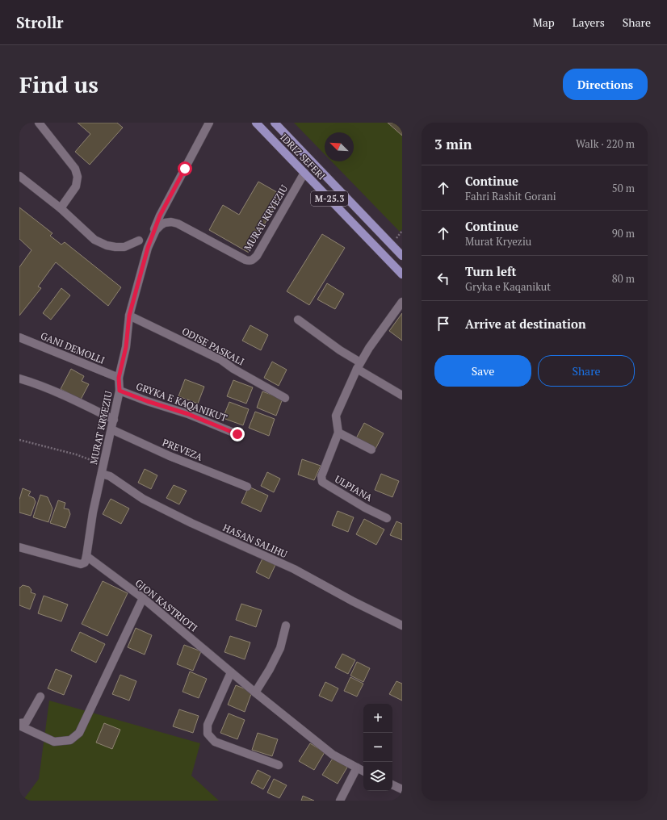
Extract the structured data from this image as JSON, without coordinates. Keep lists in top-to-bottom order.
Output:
{
  "streets": {
    "main road": ["IDRIZ SEFERI", "M-25.3"],
    "street": [
      "MURAT KRYEZIU",
      "ODISE PASKALI",
      "GANI DEMOLLI",
      "GRYKA E KAQANIKUT",
      "PREVEZA",
      "ULPIANA",
      "HASAN SALIHU",
      "GJON KASTRIOTI"
    ]
  },
  "crossings": [
    ["IDRIZ SEFERI", "MURAT KRYEZIU"],
    ["MURAT KRYEZIU", "ODISE PASKALI"],
    ["MURAT KRYEZIU", "GANI DEMOLLI"],
    ["MURAT KRYEZIU", "GRYKA E KAQANIKUT"],
    ["MURAT KRYEZIU", "PREVEZA"],
    ["MURAT KRYEZIU", "HASAN SALIHU"],
    ["MURAT KRYEZIU", "GJON KASTRIOTI"]
  ],
  "north": "top left",
  "page": {
    "header": "Strollr",
    "nav": ["Map", "Layers", "Share"],
    "buttons": [
      "Directions",
      ["Save", "Share"]
    ],
    "title": "Find us",
    "heading": ["3 min", "Walk · 220 m"],
    "list": [
      ["Continue", "Fahri Rashit Gorani", "50 m"],
      ["Continue", "Murat Kryeziu", "90 m"],
      ["Turn left", "Gryka e Kaqanikut", "80 m"],
      "Arrive at destination"
    ],
    "map_buttons": ["+", "−"]
  }
}
